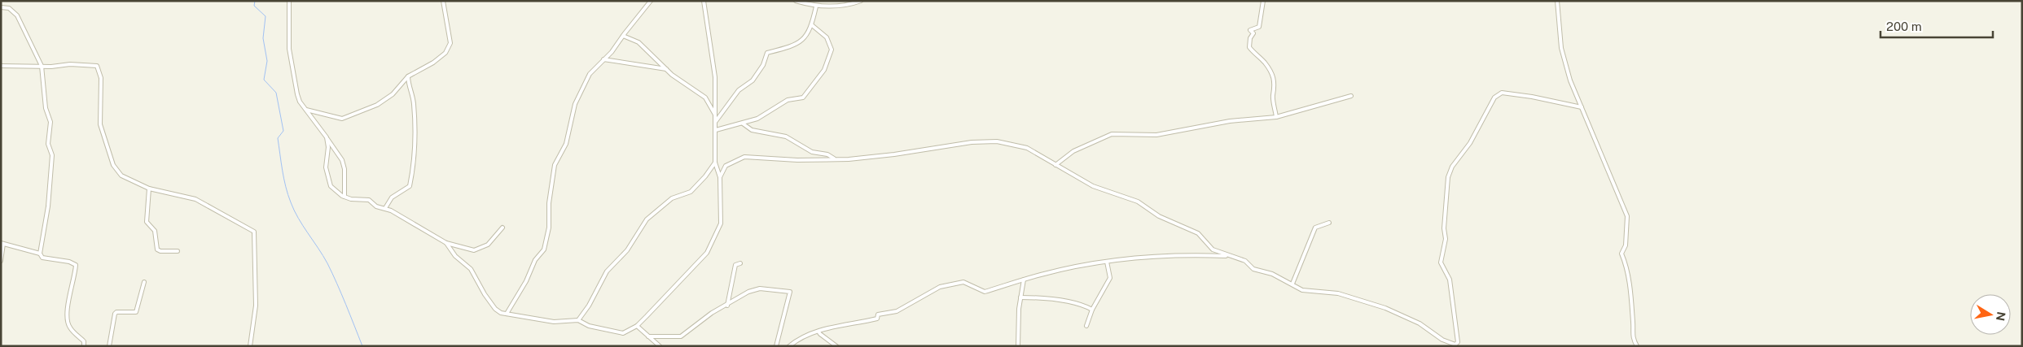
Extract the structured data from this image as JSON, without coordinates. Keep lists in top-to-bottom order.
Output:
{
  "scale_bar": "200 m",
  "north": "right"
}
